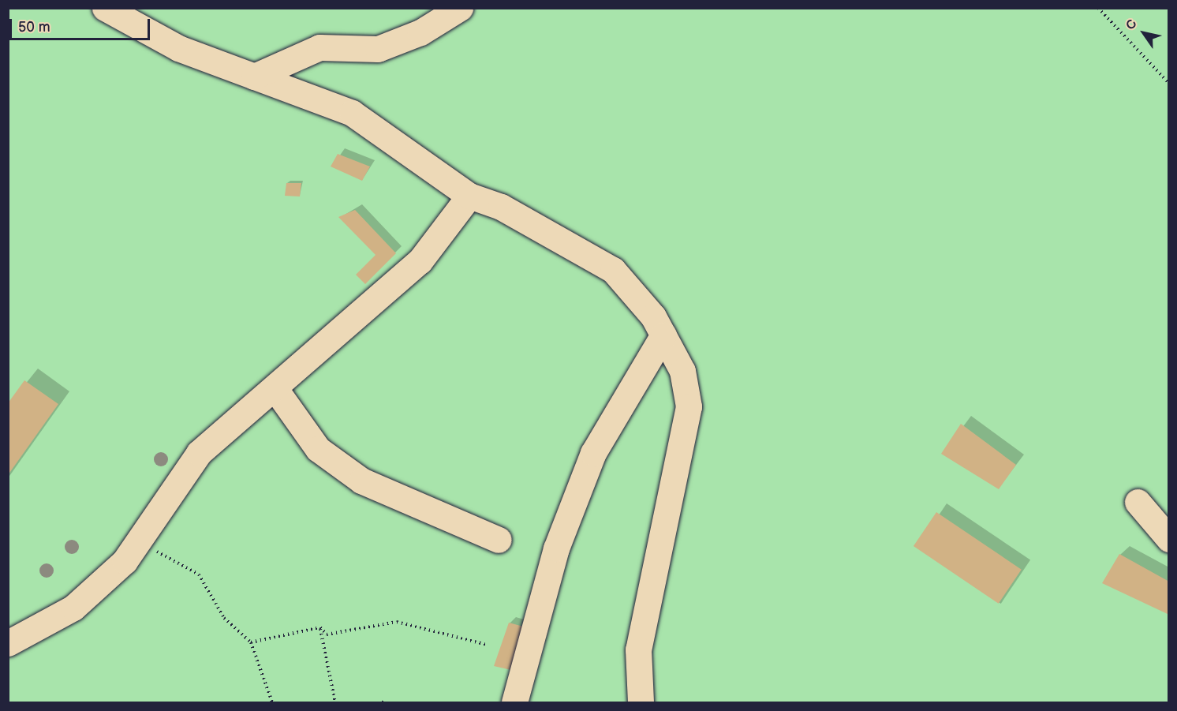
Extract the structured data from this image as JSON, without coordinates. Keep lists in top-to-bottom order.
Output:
{
  "scale_bar": "50 m",
  "north": "top left"
}
